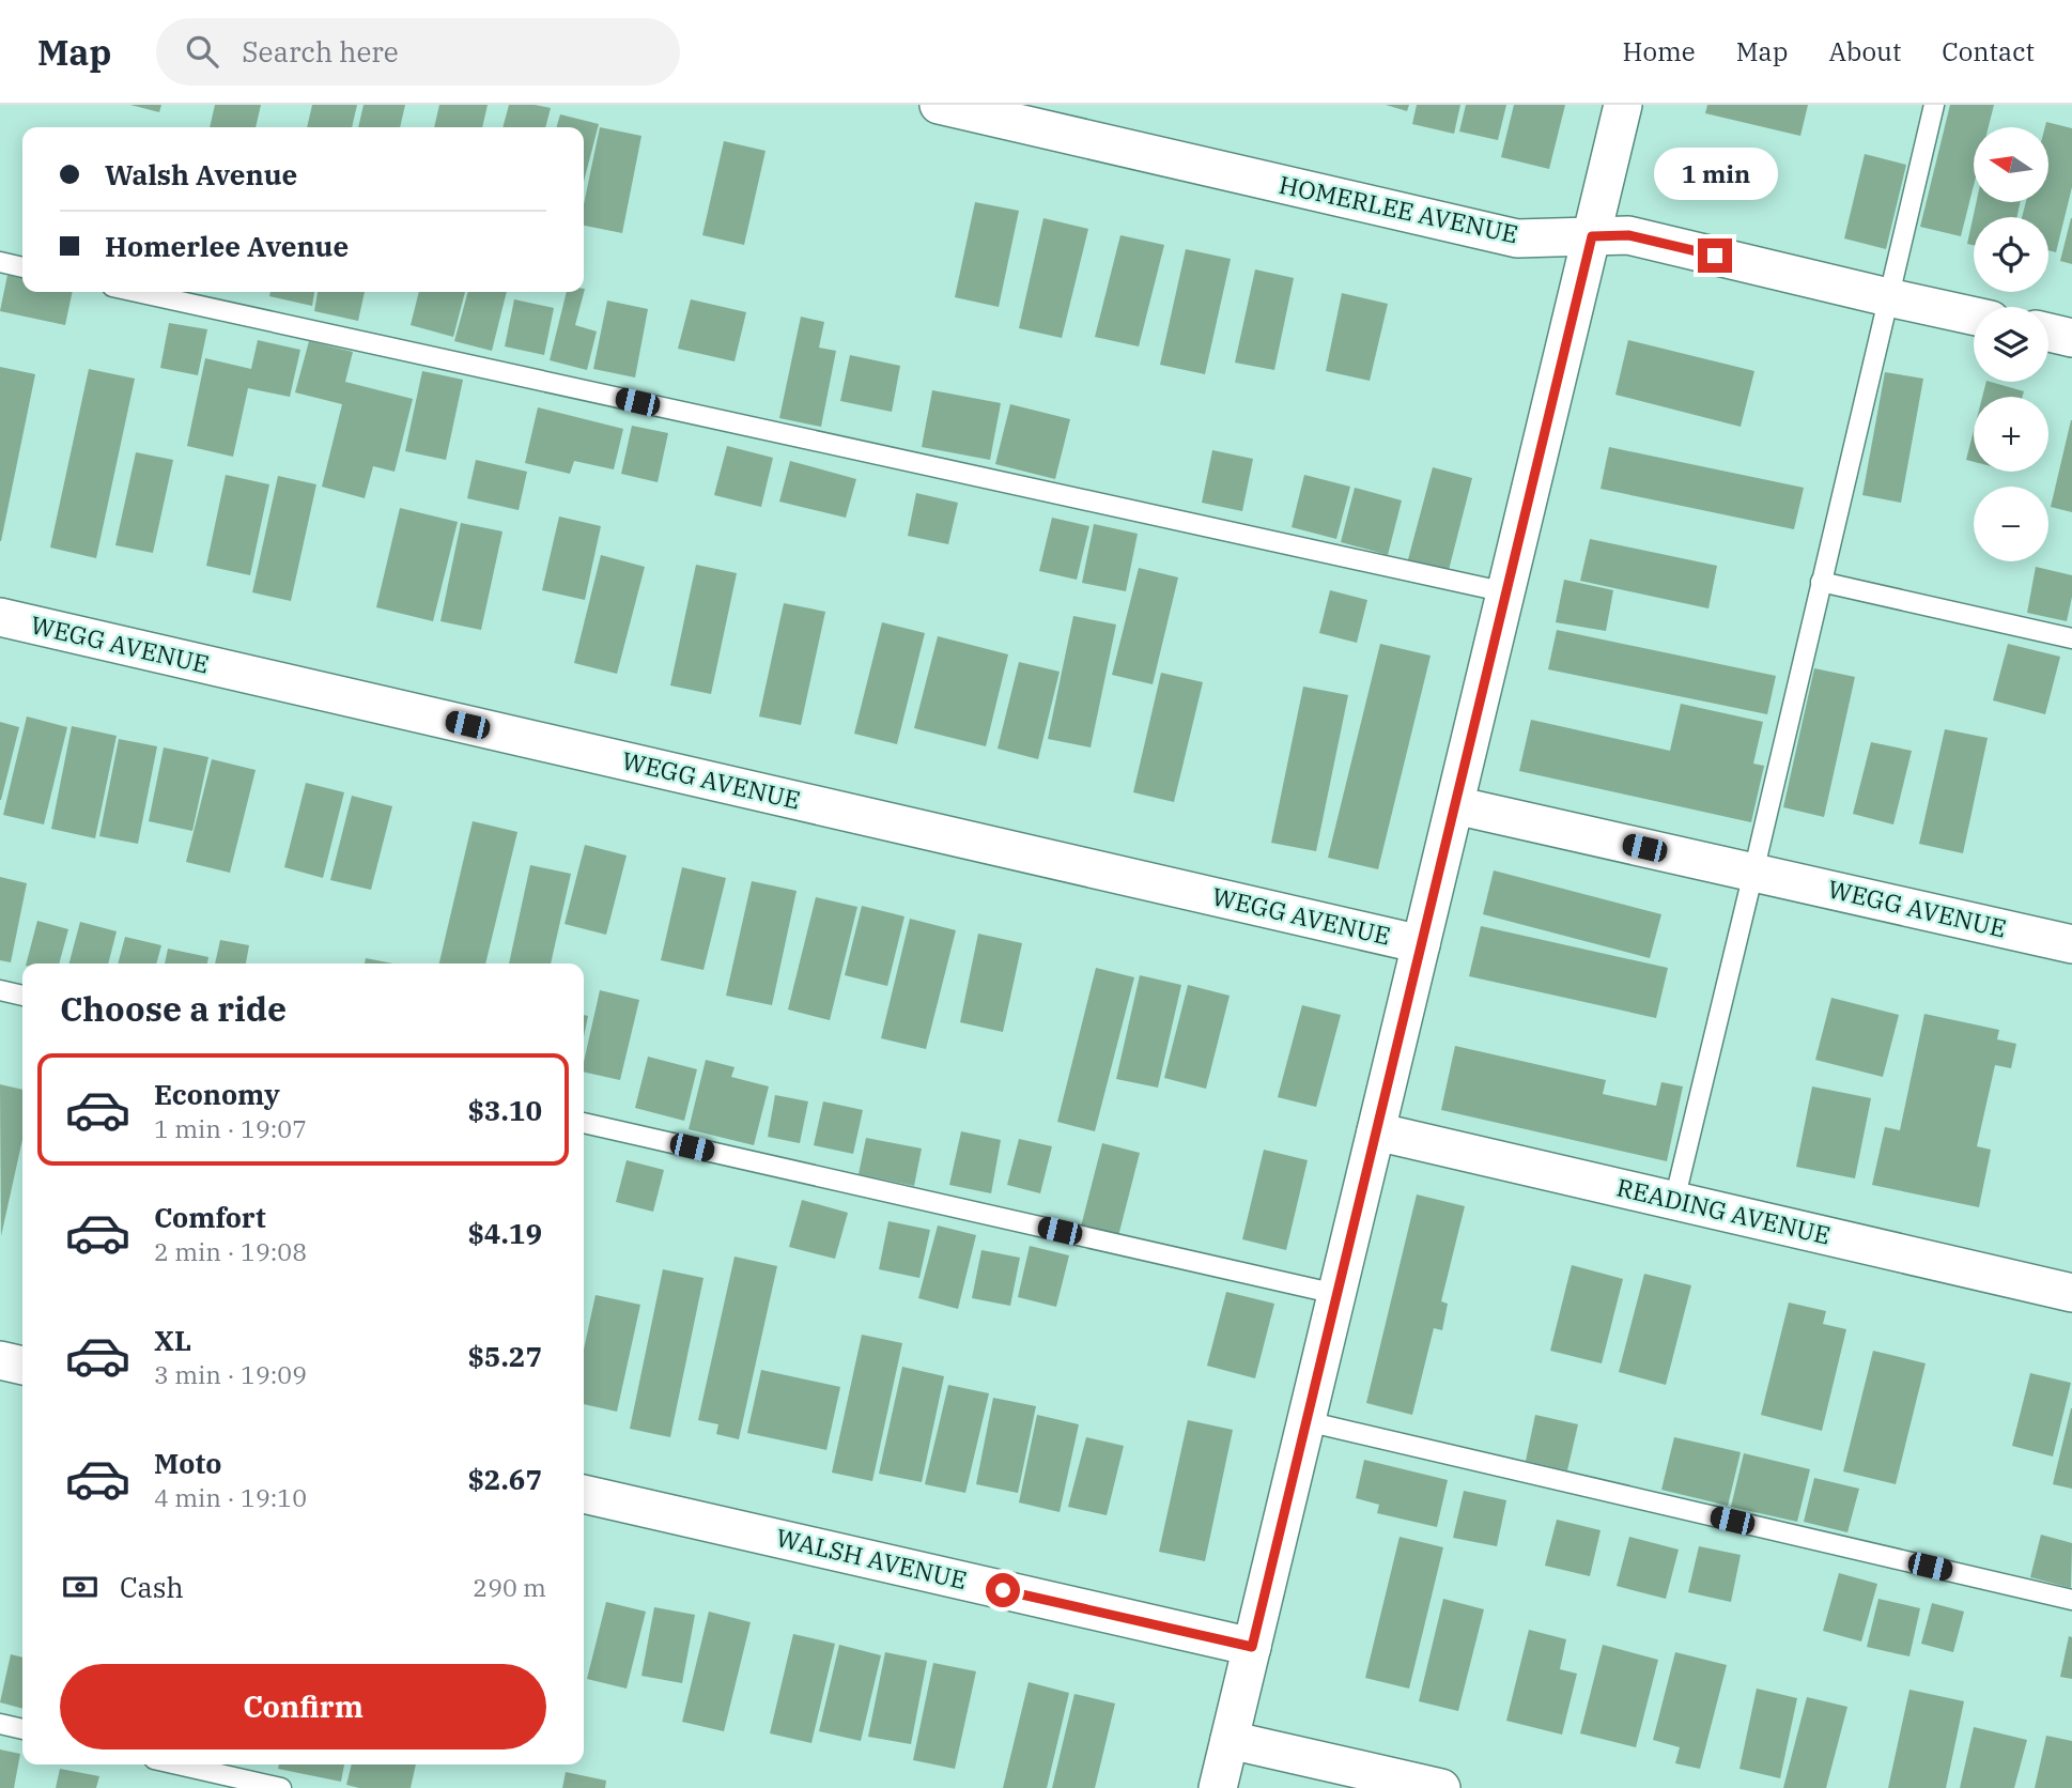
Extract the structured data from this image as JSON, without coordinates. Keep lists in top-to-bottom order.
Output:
{
  "streets": {
    "street": [
      "HOMERLEE AVENUE",
      "WEGG AVENUE",
      "READING AVENUE",
      "WALSH AVENUE"
    ]
  },
  "north": "left",
  "page": {
    "header": "Map",
    "search": "Search here",
    "nav": [
      "Home",
      "Map",
      "About",
      "Contact"
    ],
    "map_buttons": ["+", "−"],
    "banner": ["Walsh Avenue", "Homerlee Avenue"],
    "bubble": "1 min",
    "heading": "Choose a ride",
    "list": [
      {
        "name": "Economy",
        "note": "1 min · 19:07",
        "value": "$3.10"
      },
      {
        "name": "Comfort",
        "note": "2 min · 19:08",
        "value": "$4.19"
      },
      {
        "name": "XL",
        "note": "3 min · 19:09",
        "value": "$5.27"
      },
      {
        "name": "Moto",
        "note": "4 min · 19:10",
        "value": "$2.67"
      }
    ],
    "pay": ["Cash", "290 m"],
    "buttons": "Confirm"
  }
}
